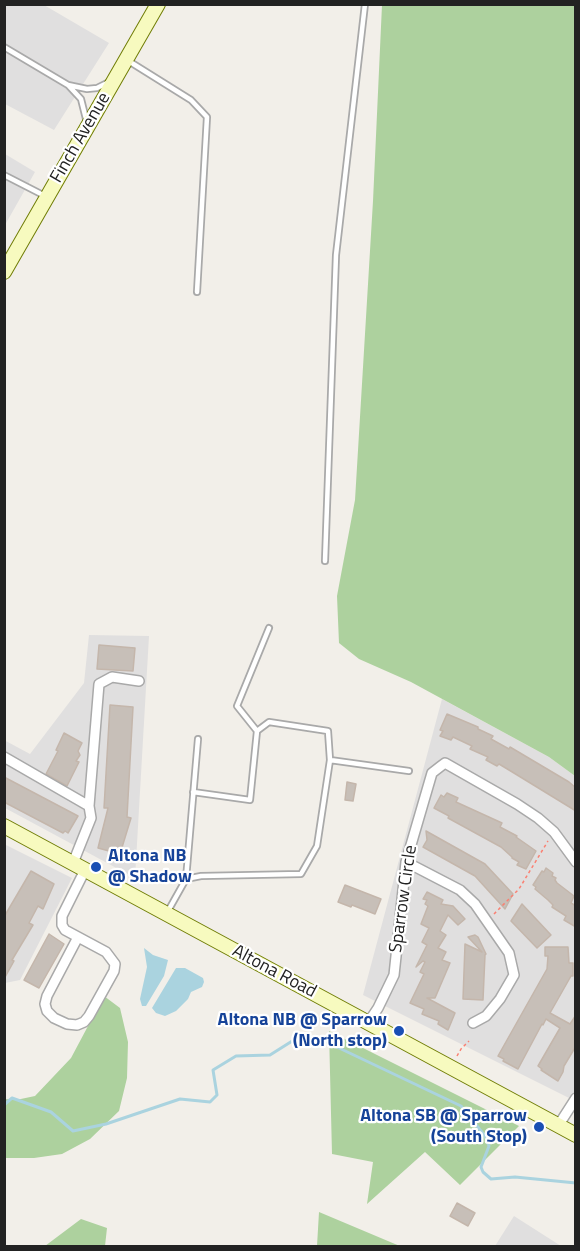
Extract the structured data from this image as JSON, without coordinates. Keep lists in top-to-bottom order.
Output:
{
  "streets": {
    "main road": ["Finch Avenue", "Altona Road"],
    "street": ["Sparrow Circle"]
  },
  "crossings": [
    ["Sparrow Circle", "Altona Road"]
  ],
  "places": ["Altona NB @ Shadow", "Altona NB @ Sparrow (North stop)", "Altona SB @ Sparrow (South Stop)"]
}
